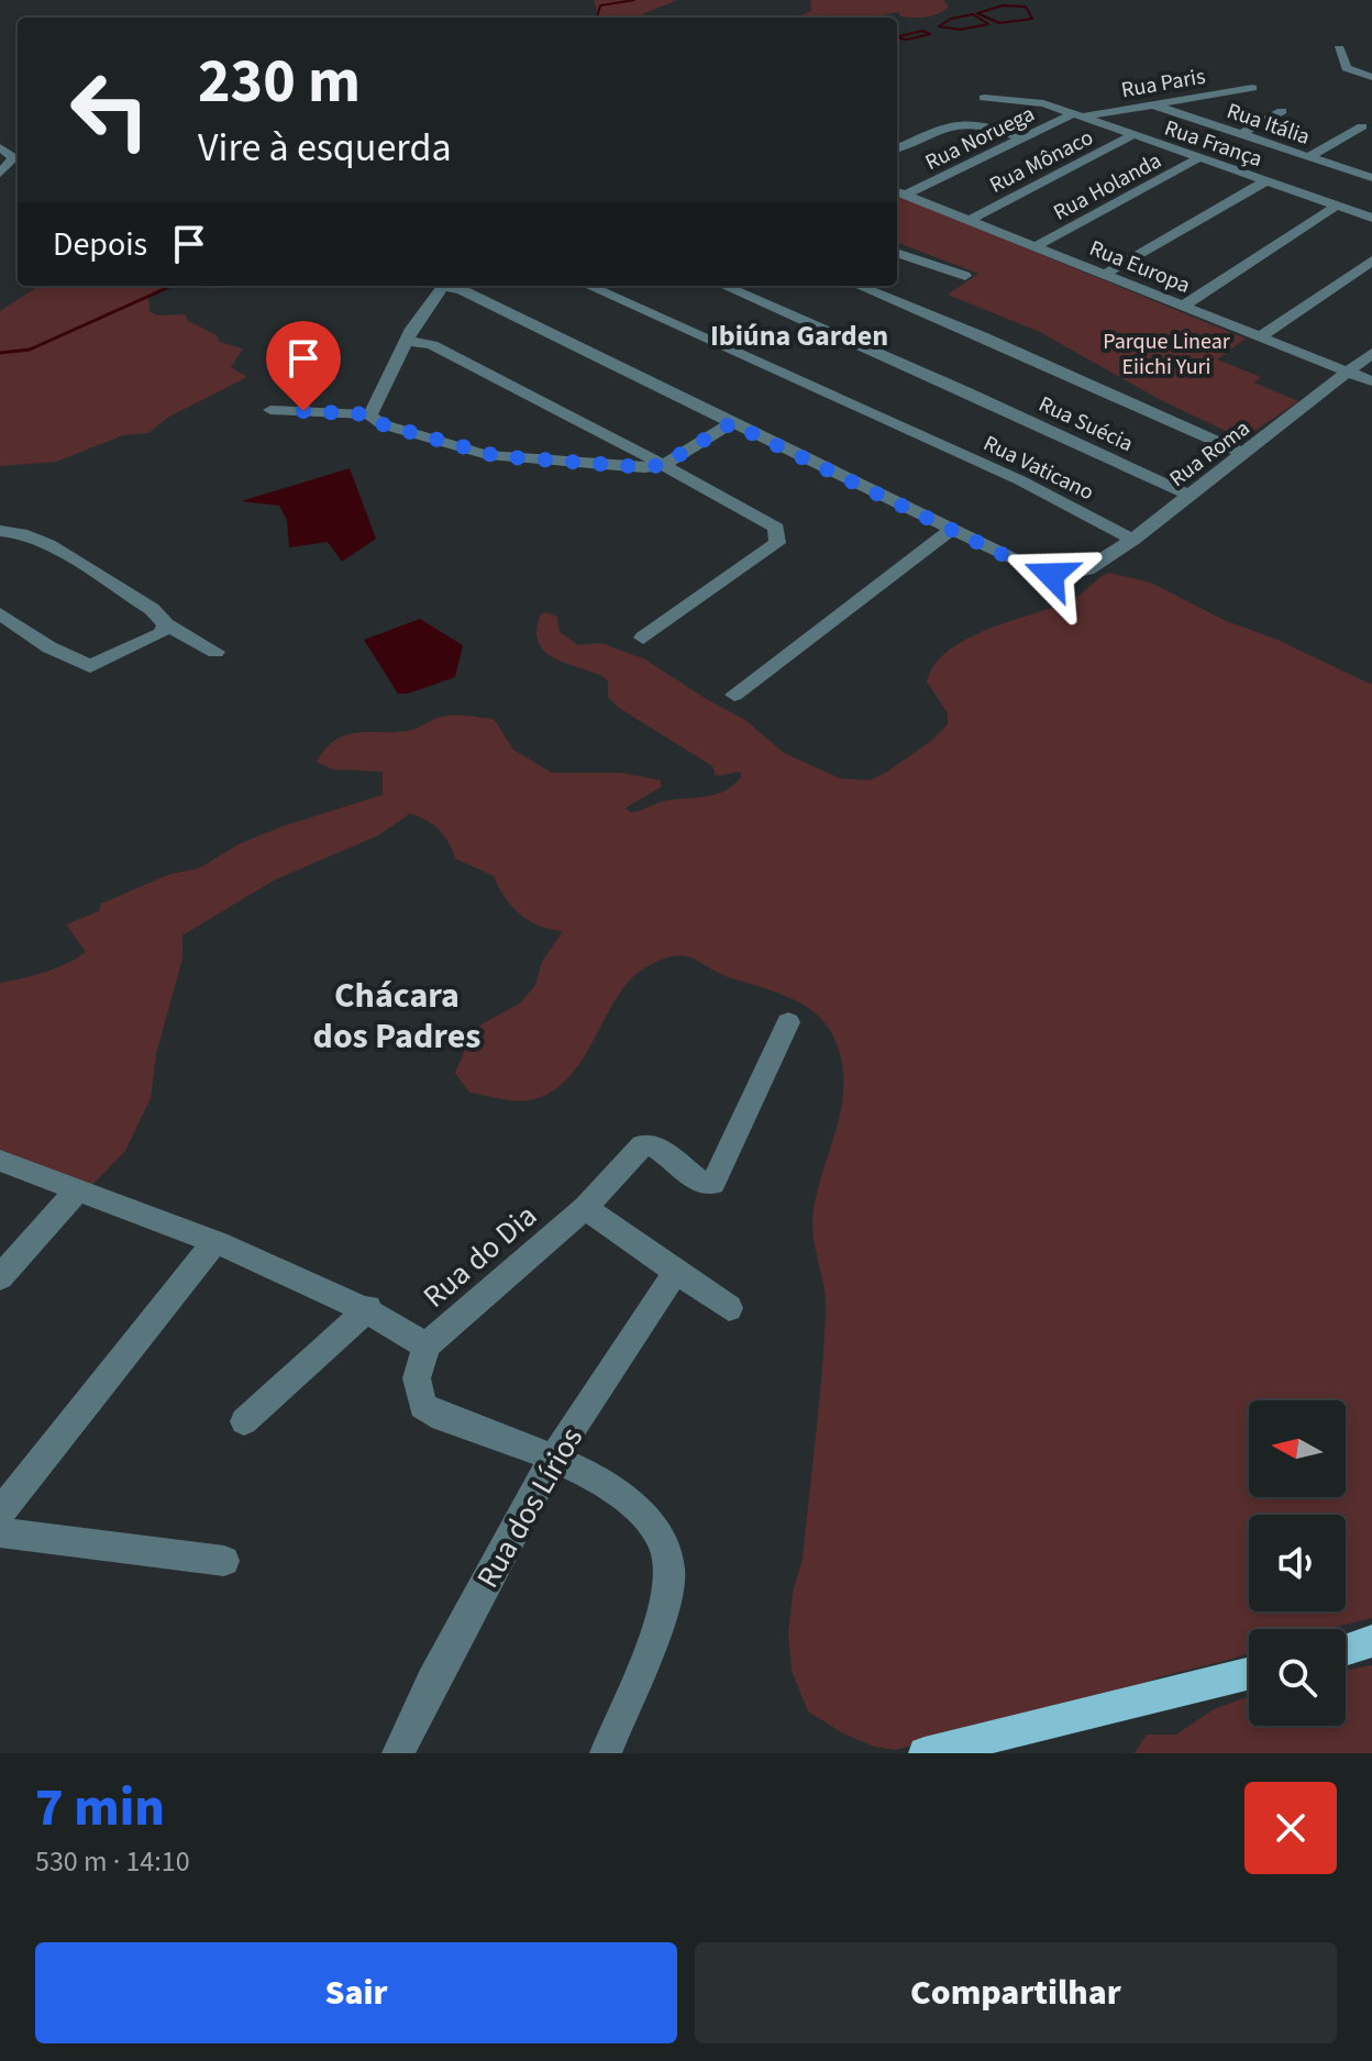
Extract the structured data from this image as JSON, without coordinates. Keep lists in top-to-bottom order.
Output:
{
  "streets": {
    "street": [
      "Rua Paris",
      "Rua Itália",
      "Rua Noruega",
      "Rua França",
      "Rua Mônaco",
      "Rua Holanda",
      "Rua Europa",
      "Rua Suécia",
      "Rua Roma",
      "Rua Vaticano",
      "Rua do Dia",
      "Rua dos Lírios"
    ]
  },
  "crossings": [
    ["Rua Paris", "Rua Itália"],
    ["Rua Paris", "Rua Noruega"],
    ["Rua Paris", "Rua França"],
    ["Rua Noruega", "Rua França"],
    ["Rua Noruega", "Rua Europa"],
    ["Rua França", "Rua Mônaco"],
    ["Rua França", "Rua Holanda"],
    ["Rua Mônaco", "Rua Europa"],
    ["Rua Holanda", "Rua Europa"],
    ["Rua Europa", "Rua Roma"],
    ["Rua Suécia", "Rua Roma"],
    ["Rua Roma", "Rua Vaticano"]
  ],
  "districts": ["Ibiúna Garden", "Chácara dos Padres"],
  "parks": ["Parque Linear Eiichi Yuri"],
  "north": "left",
  "page": {
    "turn": ["230 m", "Vire à esquerda"],
    "then": "Depois",
    "heading": ["7 min", "530 m · 14:10"],
    "buttons": ["Sair", "Compartilhar"]
  }
}
